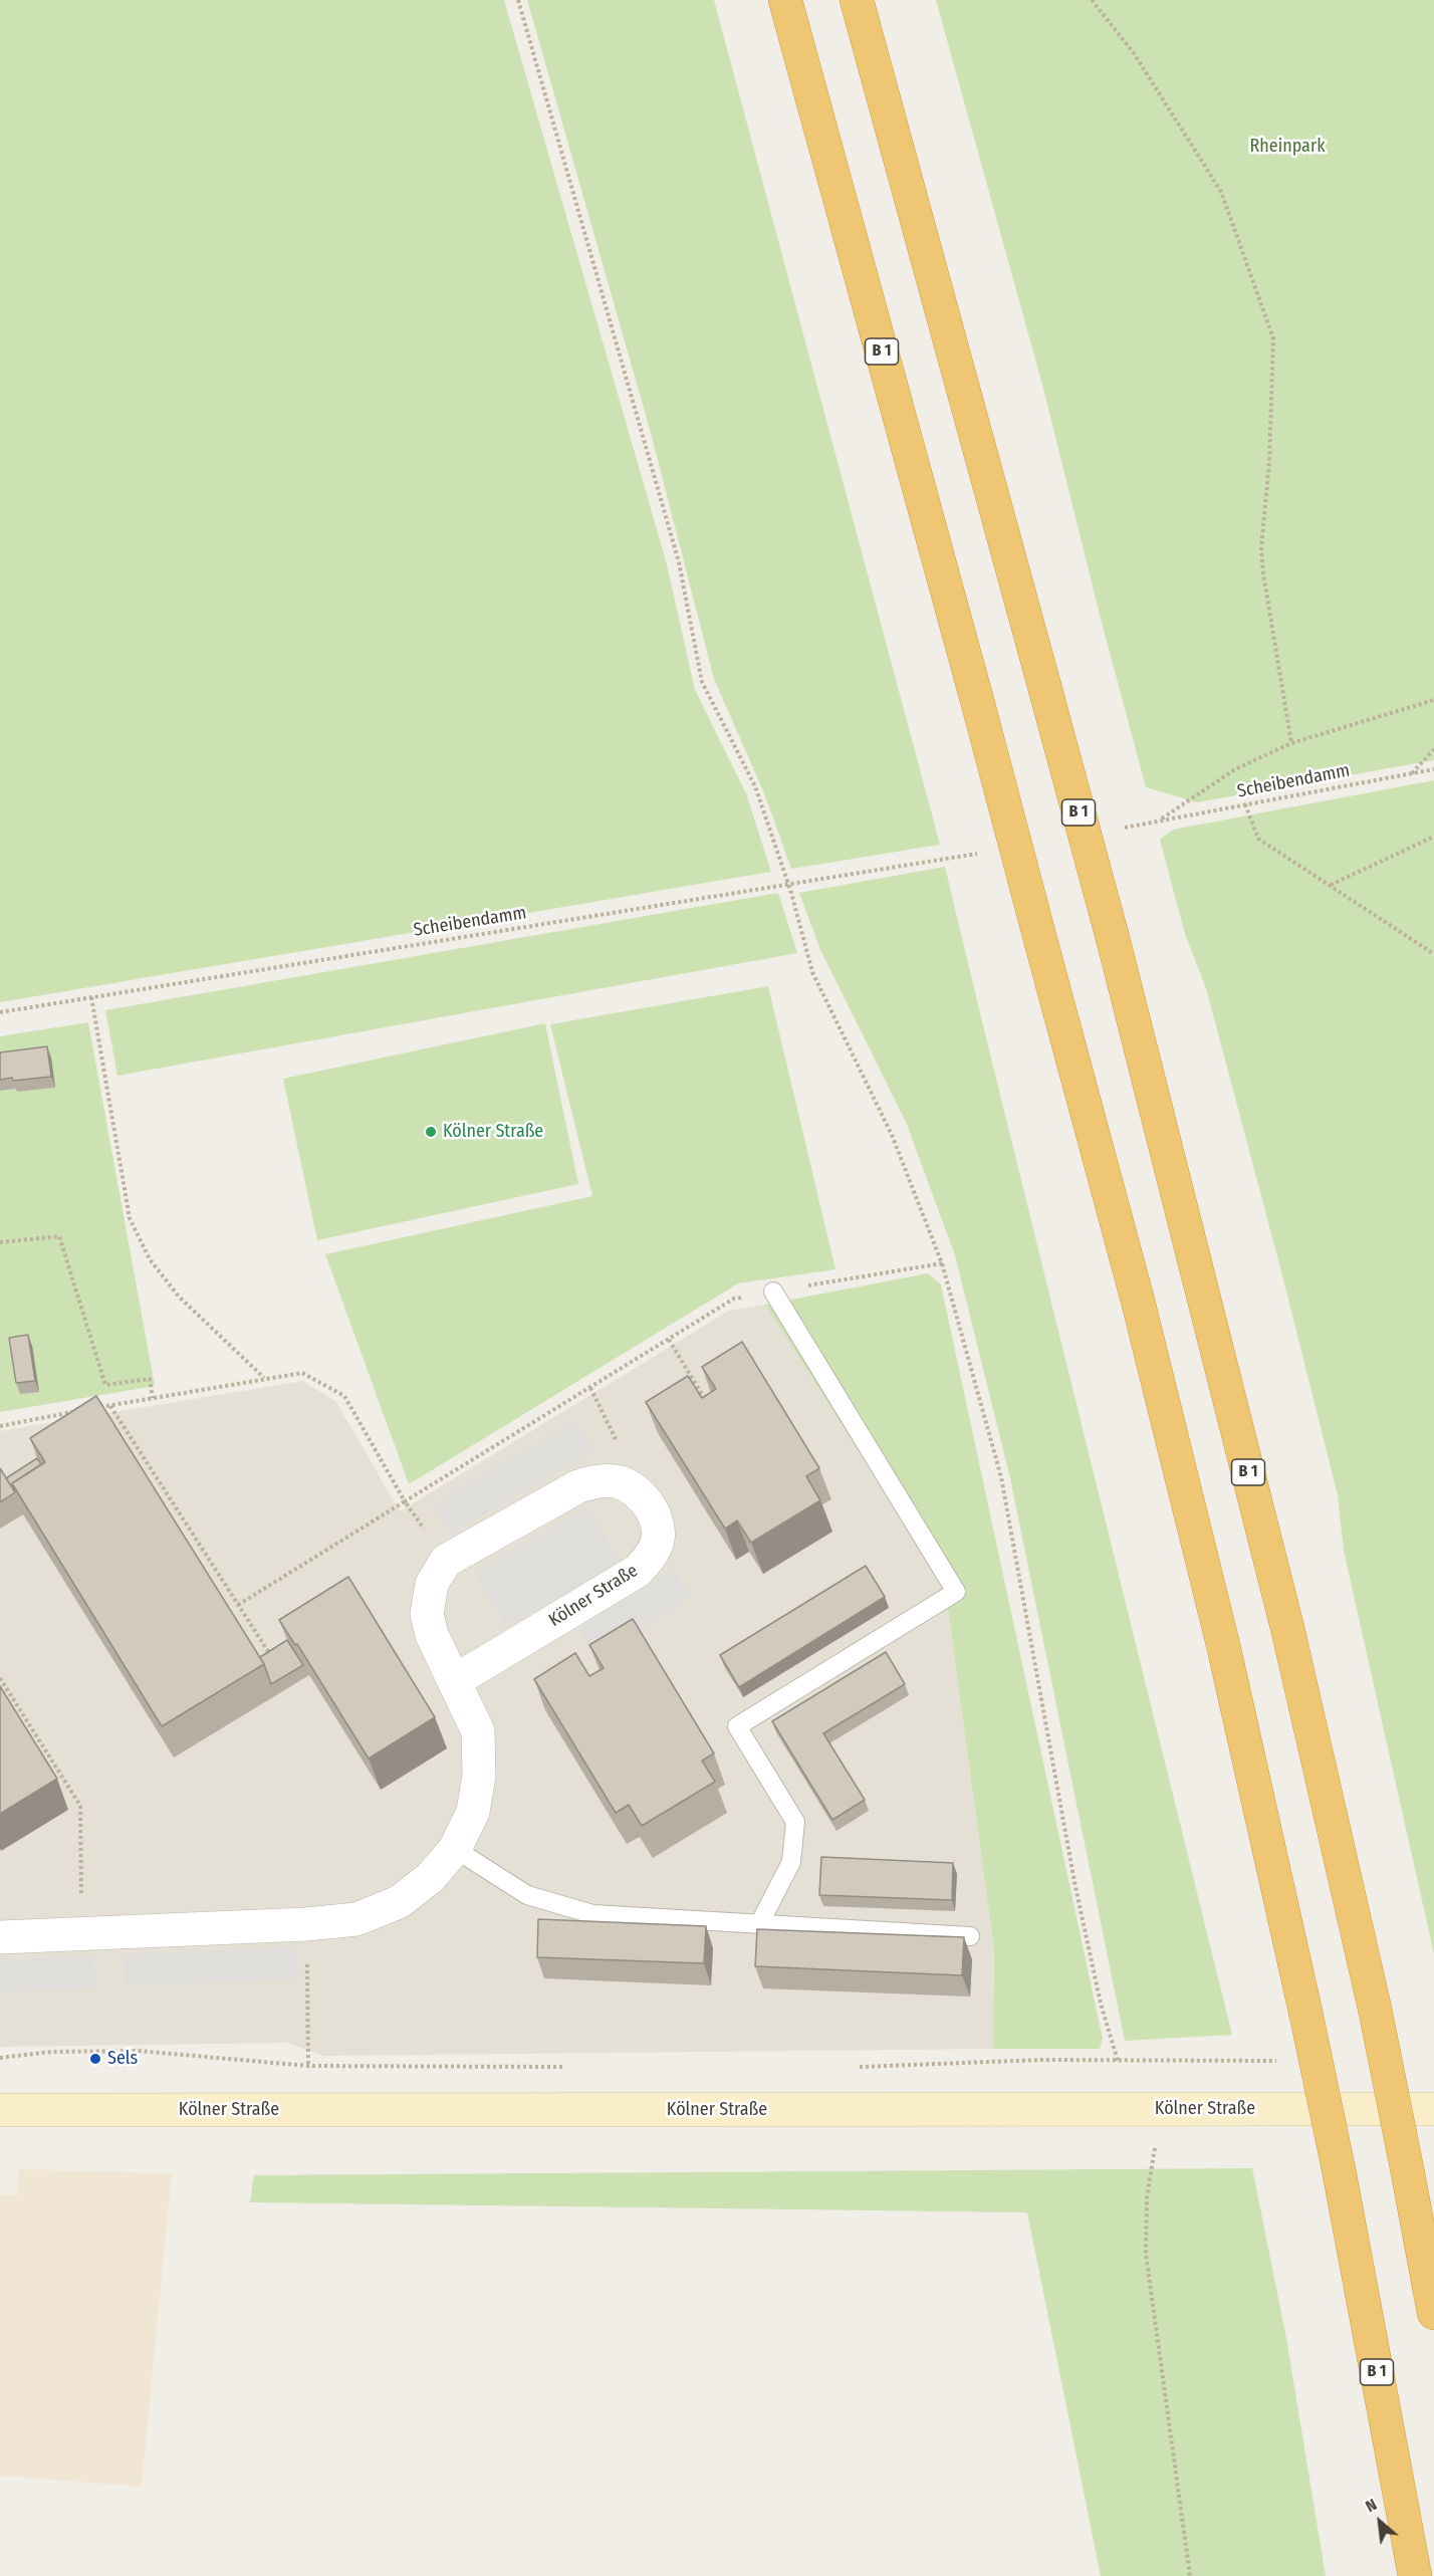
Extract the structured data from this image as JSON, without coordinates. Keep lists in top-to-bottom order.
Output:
{
  "streets": {
    "highway": ["B 1"],
    "main road": ["Kölner Straße"],
    "path": ["Scheibendamm"]
  },
  "parks": ["Rheinpark"],
  "places": ["Kölner Straße", "Sels"],
  "north": "top left"
}
